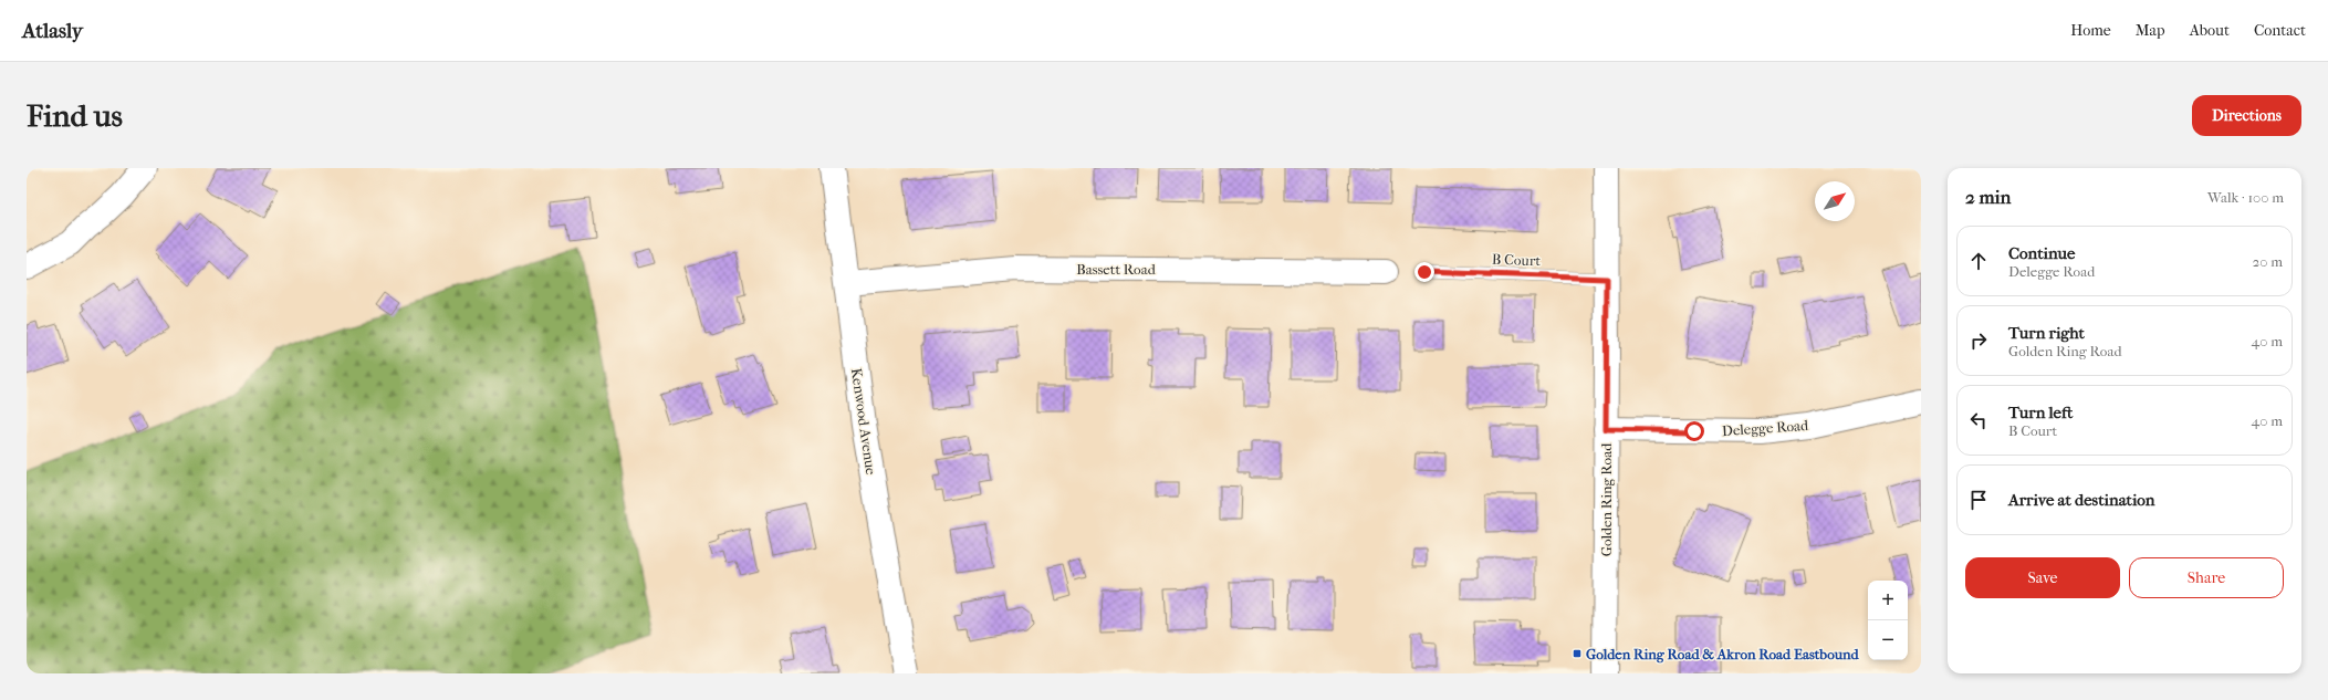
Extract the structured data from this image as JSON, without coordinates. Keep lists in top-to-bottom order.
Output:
{
  "streets": {
    "street": [
      "Bassett Road",
      "Kenwood Avenue",
      "Delegge Road",
      "Golden Ring Road"
    ],
    "lane": ["B Court"]
  },
  "crossings": [
    ["B Court", "Golden Ring Road"],
    ["Bassett Road", "Kenwood Avenue"],
    ["Delegge Road", "Golden Ring Road"]
  ],
  "places": {
    "transit": ["Golden Ring Road & Akron Road Eastbound"]
  },
  "north": "top right",
  "page": {
    "header": "Atlasly",
    "nav": [
      "Home",
      "Map",
      "About",
      "Contact"
    ],
    "buttons": [
      "Directions",
      ["Save", "Share"]
    ],
    "title": "Find us",
    "heading": ["2 min", "Walk · 100 m"],
    "list": [
      ["Continue", "Delegge Road", "20 m"],
      ["Turn right", "Golden Ring Road", "40 m"],
      ["Turn left", "B Court", "40 m"],
      "Arrive at destination"
    ],
    "map_buttons": ["+", "−"]
  }
}
